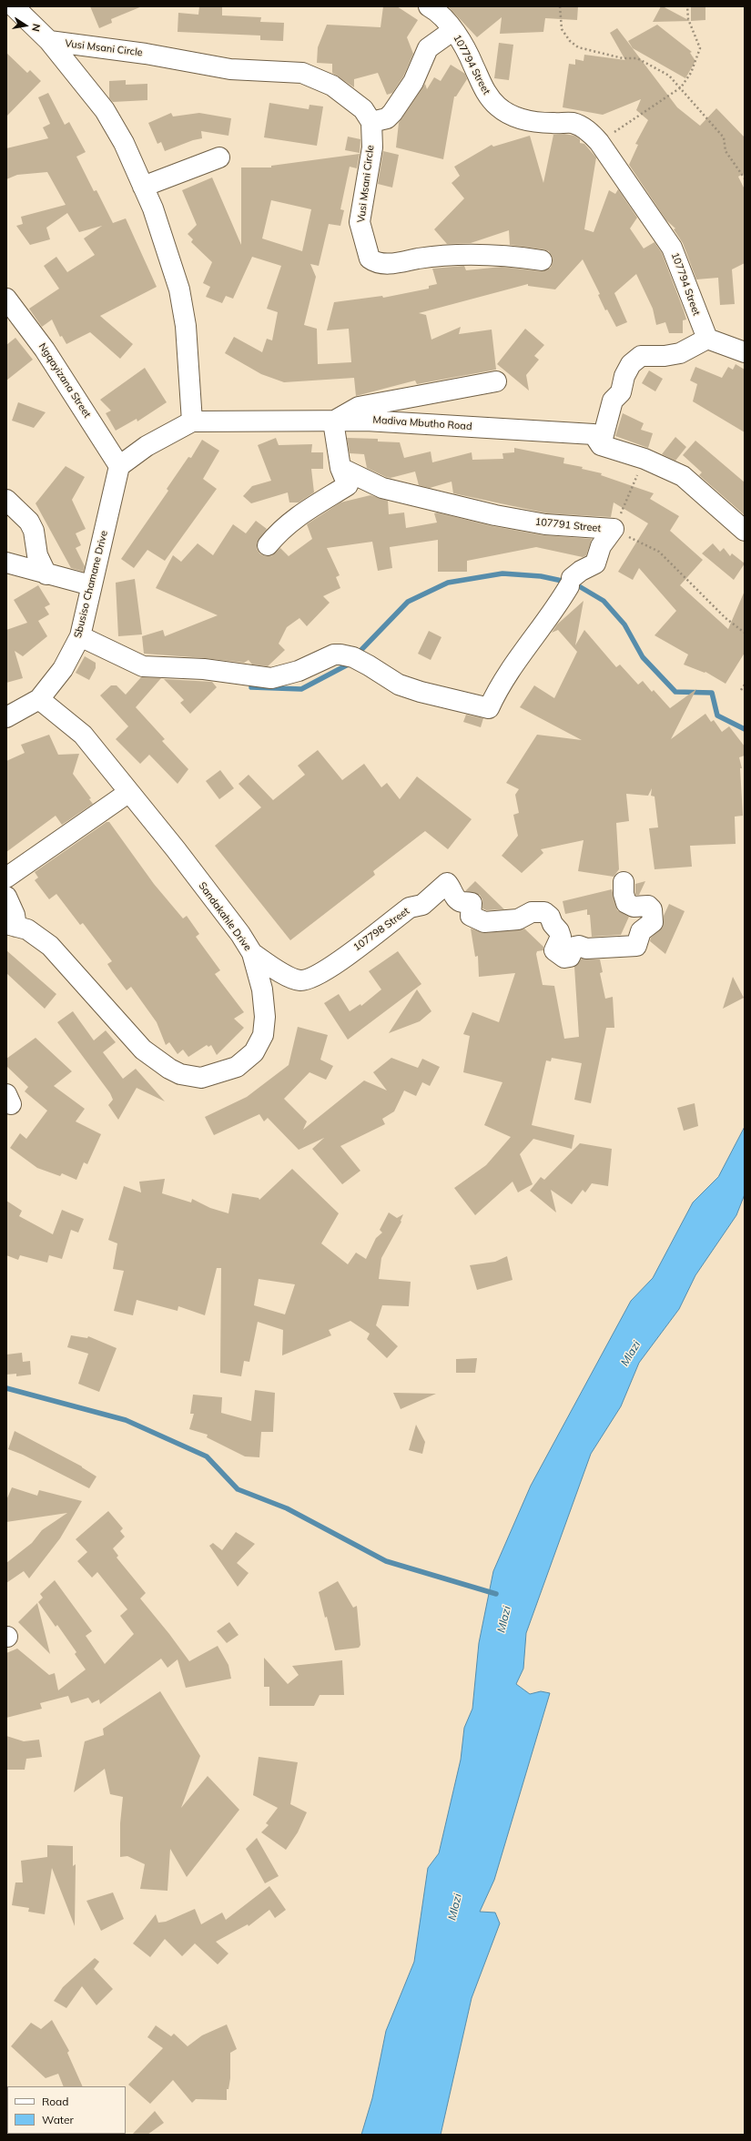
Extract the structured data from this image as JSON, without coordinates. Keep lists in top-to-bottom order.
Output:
{
  "streets": {
    "street": [
      "Vusi Msani Circle",
      "107794 Street",
      "Ngqayizana Street",
      "Madiva Mbutho Road",
      "107791 Street",
      "Sbusiso Chamane Drive",
      "Sandakahle Drive",
      "107798 Street"
    ]
  },
  "crossings": [
    ["Ngqayizana Street", "Sbusiso Chamane Drive"],
    ["Sbusiso Chamane Drive", "Sandakahle Drive"],
    ["Sandakahle Drive", "107798 Street"]
  ],
  "water": ["Mlazi"],
  "legend": ["Road", "Water"],
  "north": "right"
}
